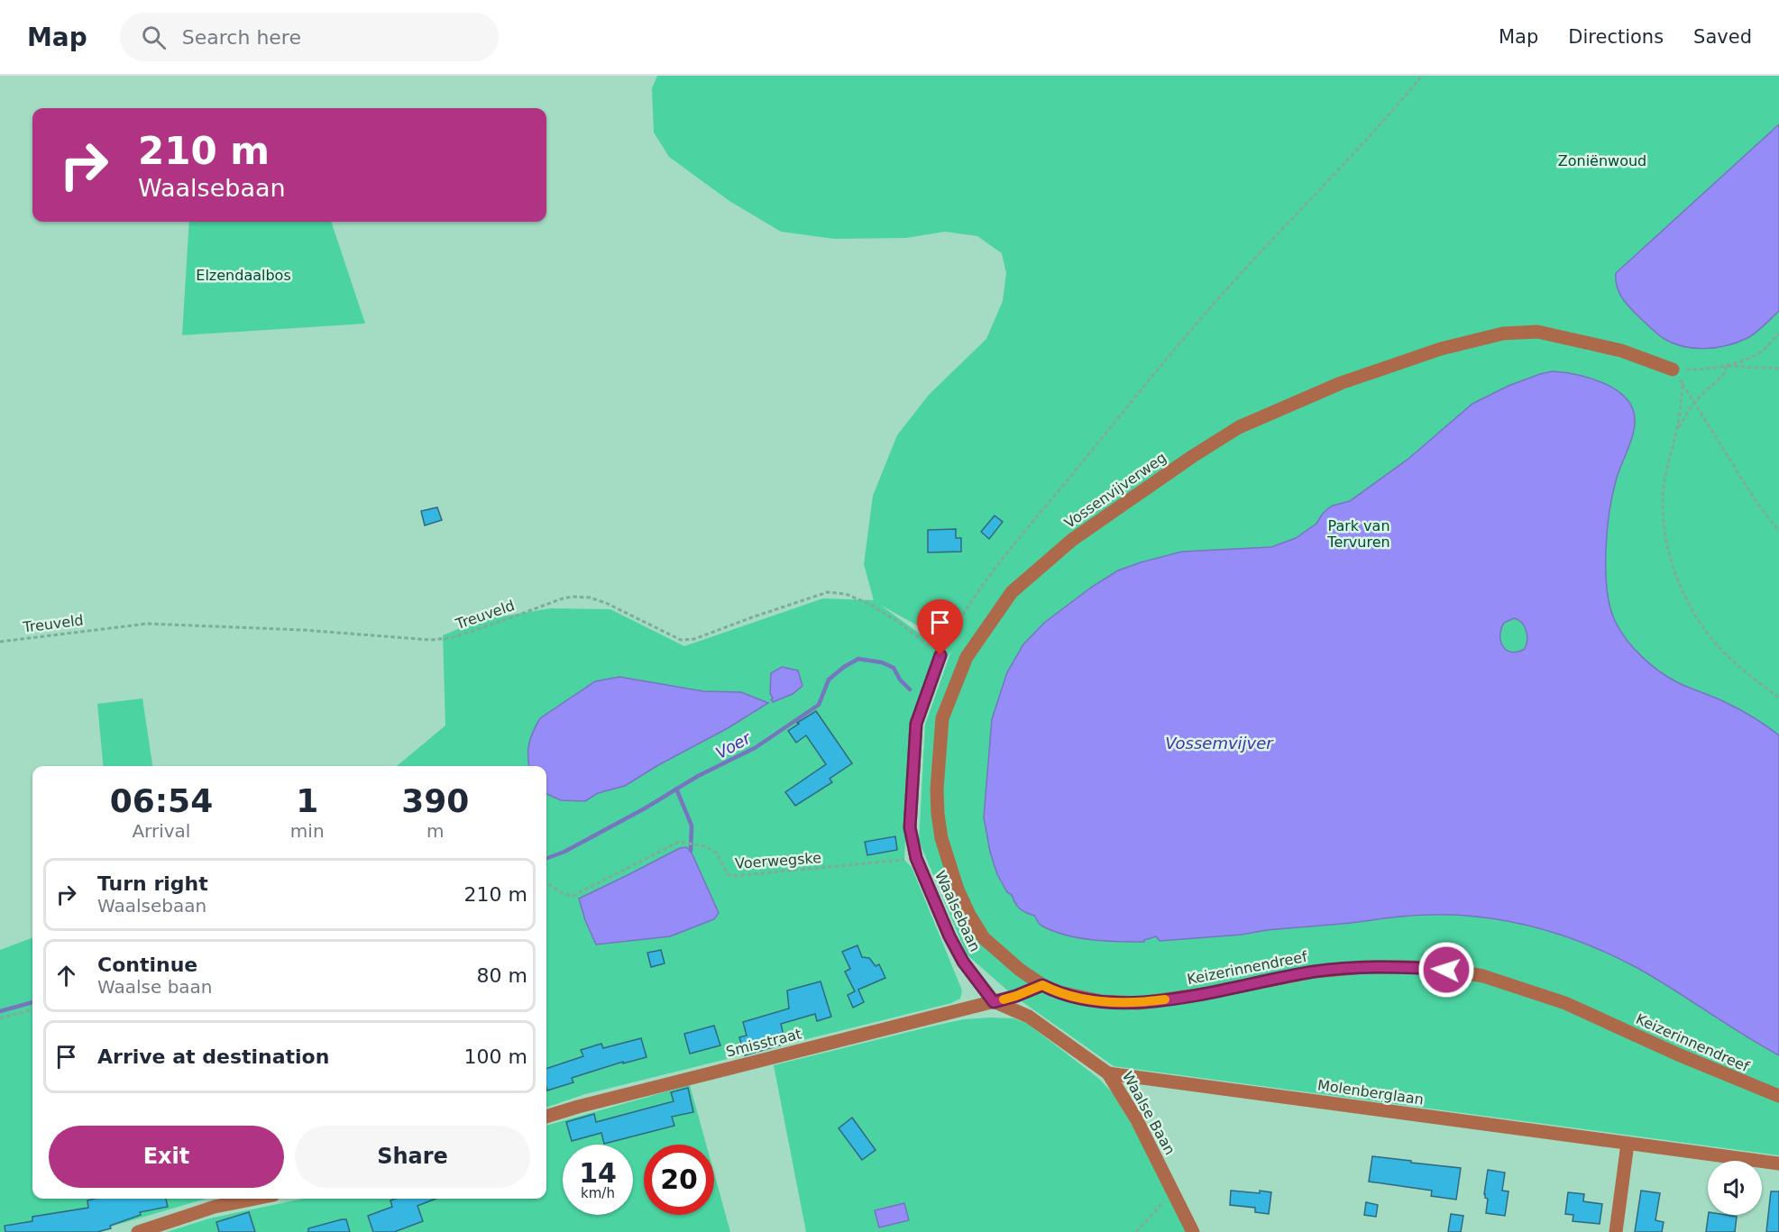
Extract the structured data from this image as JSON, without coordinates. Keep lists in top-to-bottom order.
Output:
{
  "streets": {
    "street": [
      "Vossenvijverweg",
      "Waalsebaan",
      "Keizerinnendreef",
      "Smisstraat",
      "Molenberglaan",
      "Waalse Baan"
    ],
    "path": ["Treuveld", "Voerwegske"]
  },
  "crossings": [
    ["Vossenvijverweg", "Keizerinnendreef"],
    ["Voerwegske", "Waalsebaan"],
    ["Waalsebaan", "Smisstraat"],
    ["Waalsebaan", "Waalse Baan"],
    ["Smisstraat", "Waalse Baan"],
    ["Molenberglaan", "Waalse Baan"]
  ],
  "water": ["Vossemvijver", "Voer"],
  "parks": ["Zoniënwoud", "Elzendaalbos", "Park van Tervuren"],
  "page": {
    "header": "Map",
    "search": "Search here",
    "nav": ["Map", "Directions", "Saved"],
    "turn": ["210 m", "Waalsebaan"],
    "eta": [
      "06:54",
      "Arrival",
      "1",
      "min",
      "390",
      "m"
    ],
    "list": [
      {
        "name": "Turn right",
        "note": "Waalsebaan",
        "value": "210 m"
      },
      {
        "name": "Continue",
        "note": "Waalse baan",
        "value": "80 m"
      },
      {
        "name": "Arrive at destination",
        "value": "100 m"
      }
    ],
    "buttons": ["Exit", "Share"],
    "speed": "14 km/h",
    "limit": "20"
  }
}
